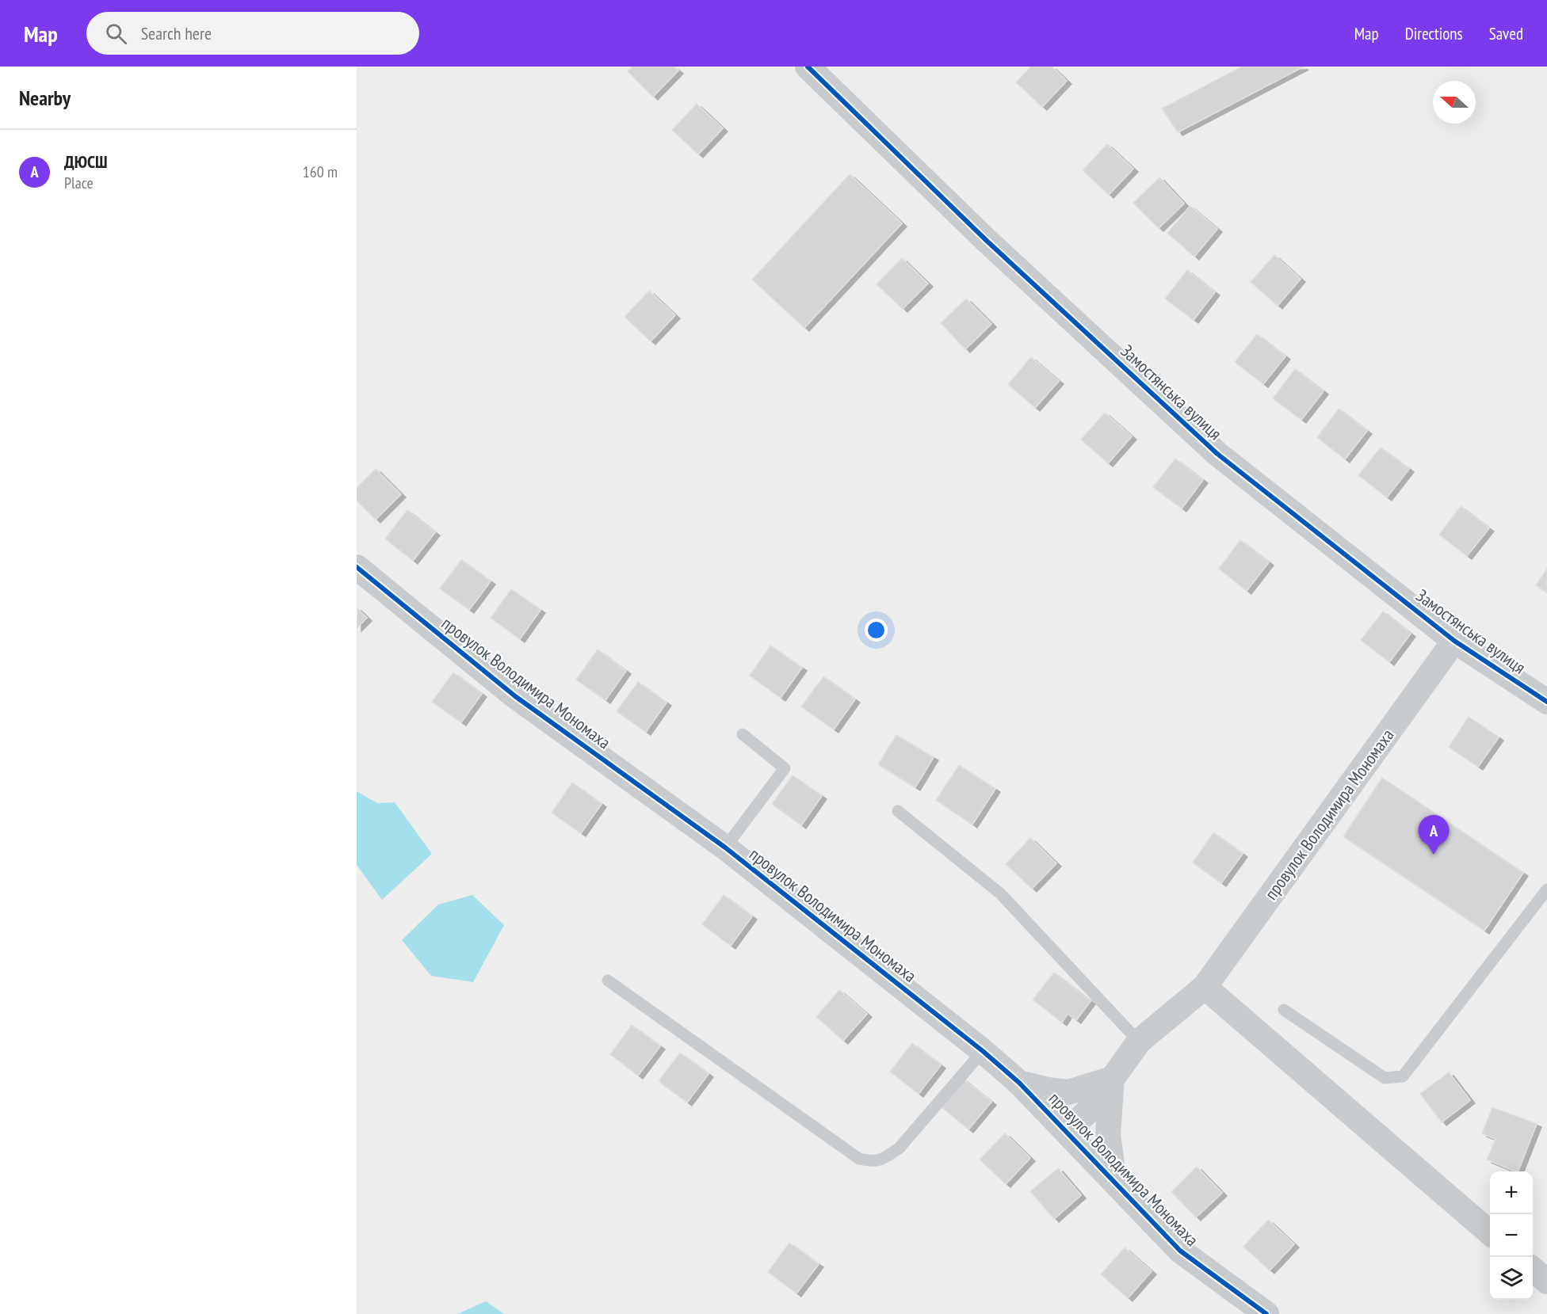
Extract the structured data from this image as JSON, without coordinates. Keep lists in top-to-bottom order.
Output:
{
  "streets": {
    "street": ["Замостянська вулиця", "провулок Володимира Мономаха"]
  },
  "crossings": [
    ["Замостянська вулиця", "провулок Володимира Мономаха"]
  ],
  "north": "left",
  "page": {
    "header": "Map",
    "search": "Search here",
    "nav": ["Map", "Directions", "Saved"],
    "heading": "Nearby",
    "list": [
      {
        "mark": "A",
        "name": "ДЮСШ",
        "note": "Place",
        "value": "160 m"
      }
    ],
    "pins": "A",
    "map_buttons": ["+", "−"]
  }
}
